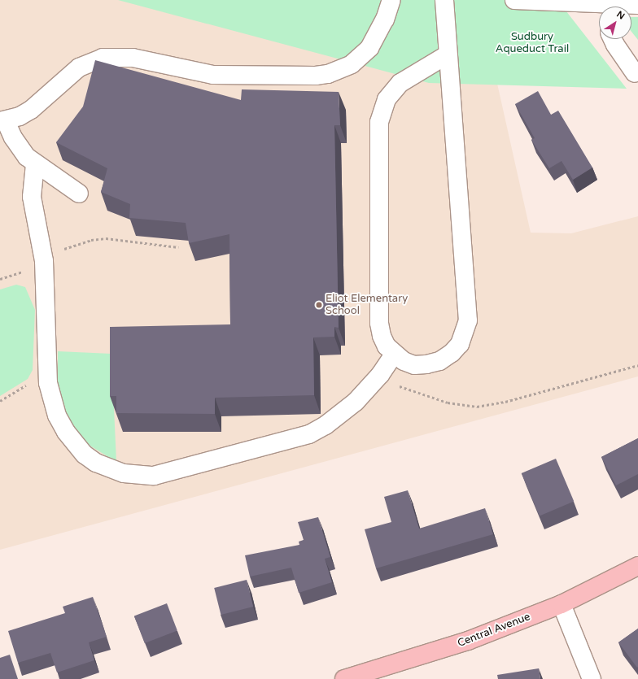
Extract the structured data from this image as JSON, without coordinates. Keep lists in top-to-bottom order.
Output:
{
  "streets": {
    "main road": ["Central Avenue"]
  },
  "parks": ["Sudbury Aqueduct Trail"],
  "places": ["Eliot Elementary School"],
  "north": "top right"
}
